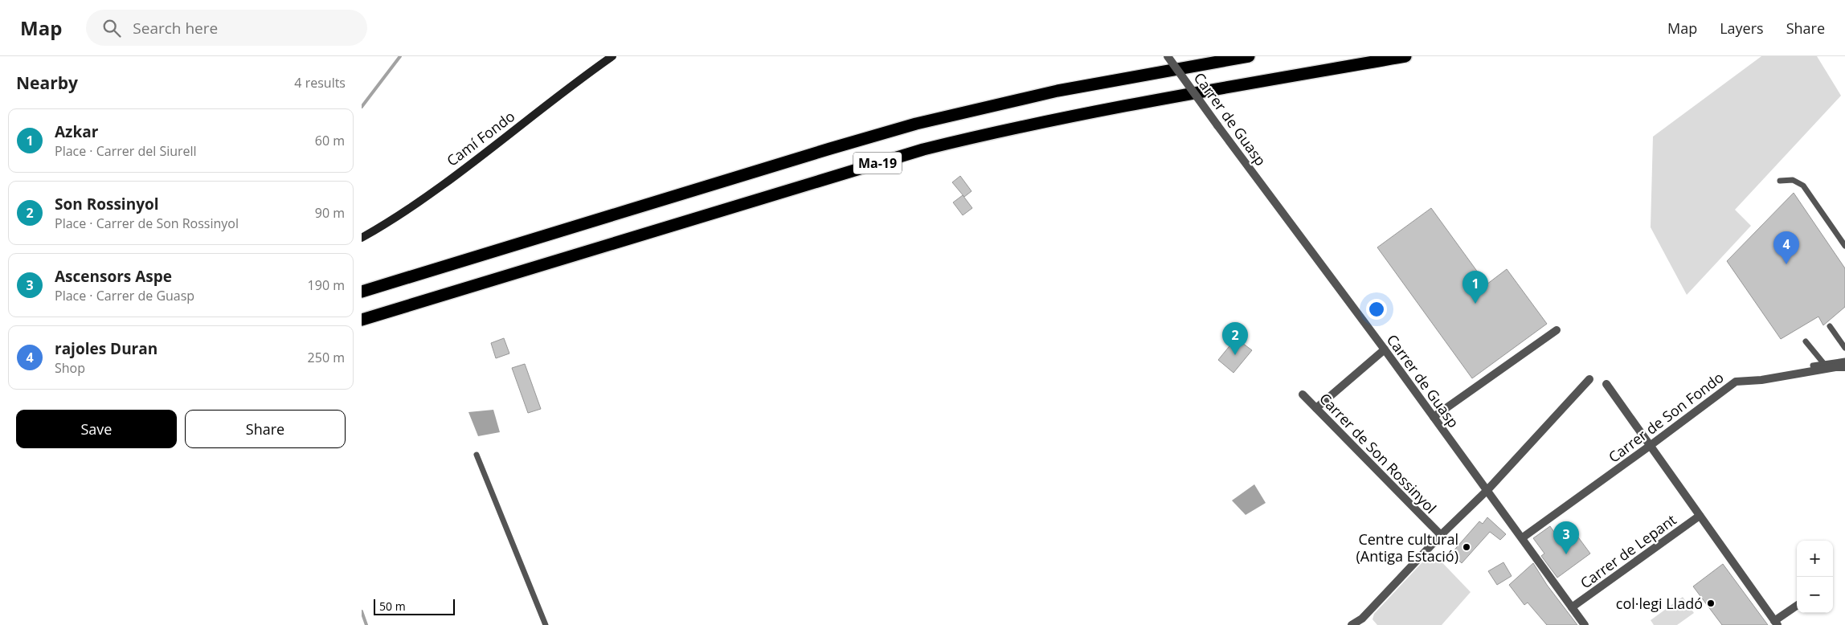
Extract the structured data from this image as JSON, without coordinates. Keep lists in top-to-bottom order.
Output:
{
  "streets": {
    "highway": ["Ma-19"],
    "street": [
      "Carrer de Guasp",
      "Camí Fondo",
      "Carrer de Son Fondo",
      "Carrer de Son Rossinyol",
      "Carrer de Lepant"
    ]
  },
  "crossings": [
    ["Carrer de Guasp", "Carrer de Son Fondo"],
    ["Carrer de Guasp", "Carrer de Lepant"]
  ],
  "places": ["Centre cultural (Antiga Estació)", "col·legi Lladó"],
  "scale_bar": "50 m",
  "page": {
    "header": "Map",
    "search": "Search here",
    "nav": ["Map", "Layers", "Share"],
    "heading": ["Nearby", "4 results"],
    "list": [
      {
        "mark": "1",
        "name": "Azkar",
        "note": "Place · Carrer del Siurell",
        "value": "60 m"
      },
      {
        "mark": "2",
        "name": "Son Rossinyol",
        "note": "Place · Carrer de Son Rossinyol",
        "value": "90 m"
      },
      {
        "mark": "3",
        "name": "Ascensors Aspe",
        "note": "Place · Carrer de Guasp",
        "value": "190 m"
      },
      {
        "mark": "4",
        "name": "rajoles Duran",
        "note": "Shop",
        "value": "250 m"
      }
    ],
    "pins": [
      "4",
      "1",
      "2",
      "3"
    ],
    "buttons": ["Save", "Share"],
    "map_buttons": ["+", "−"],
    "scale": "50 m"
  }
}
